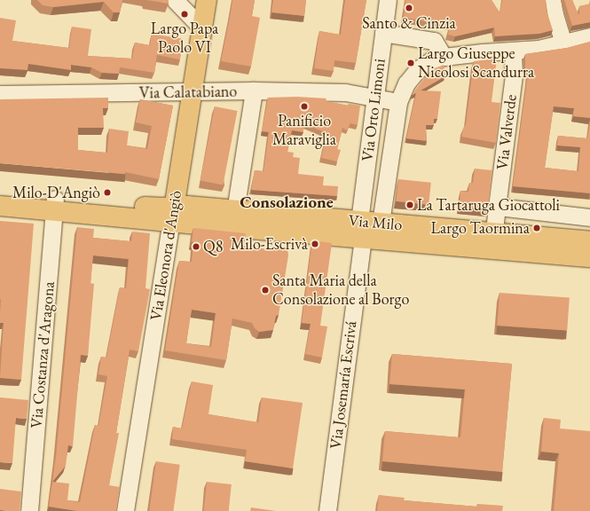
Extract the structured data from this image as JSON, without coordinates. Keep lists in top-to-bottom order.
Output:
{
  "streets": {
    "main road": ["Via Milo", "Via Eleonora d'Angiò"],
    "street": [
      "Via Calatabiano",
      "Via Orto Limoni",
      "Via Valverde",
      "Via Costanza d'Aragona",
      "Via Josemaría Escrivá"
    ]
  },
  "crossings": [
    ["Via Calatabiano", "Via Orto Limoni"],
    ["Via Calatabiano", "Via Eleonora d'Angiò"],
    ["Via Orto Limoni", "Via Milo"],
    ["Via Orto Limoni", "Via Josemaría Escrivá"],
    ["Via Valverde", "Via Milo"],
    ["Via Milo", "Via Eleonora d'Angiò"],
    ["Via Milo", "Via Costanza d'Aragona"],
    ["Via Milo", "Via Josemaría Escrivá"]
  ],
  "districts": ["Consolazione"],
  "places": [
    "Santo & Cinzia",
    "Largo Papa Paolo VI",
    "Largo Giuseppe Nicolosi Scandurra",
    "Panificio Maraviglia",
    "Milo-D'Angiò",
    "La Tartaruga Giocattoli",
    "Largo Taormina",
    "Milo-Escrivà",
    "Q8",
    "Santa Maria della Consolazione al Borgo"
  ]
}
